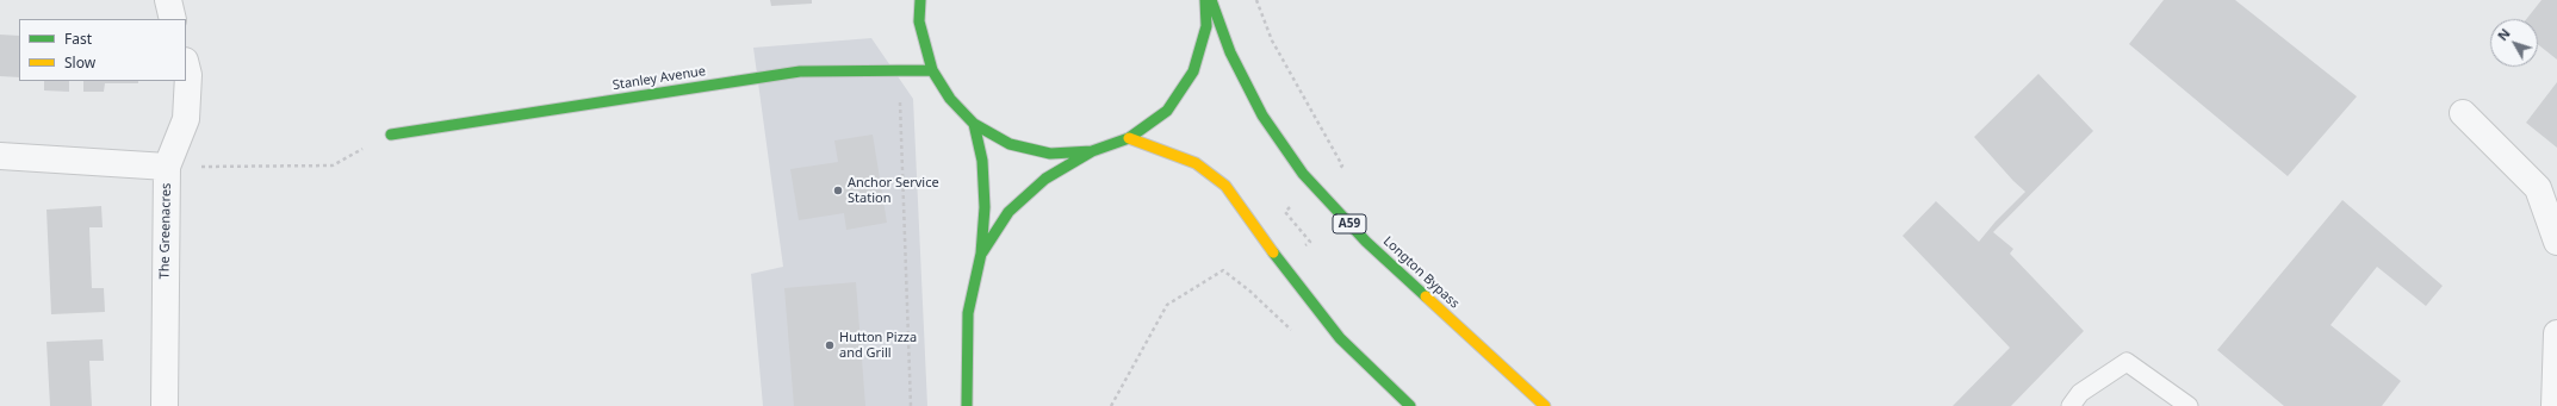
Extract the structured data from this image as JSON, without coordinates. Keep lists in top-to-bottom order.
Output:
{
  "streets": {
    "main road": ["Stanley Avenue", "A59", "Longton Bypass"],
    "street": ["The Greenacres"]
  },
  "places": ["Anchor Service Station", "Hutton Pizza and Grill"],
  "legend": ["Fast", "Slow"],
  "north": "top left"
}
